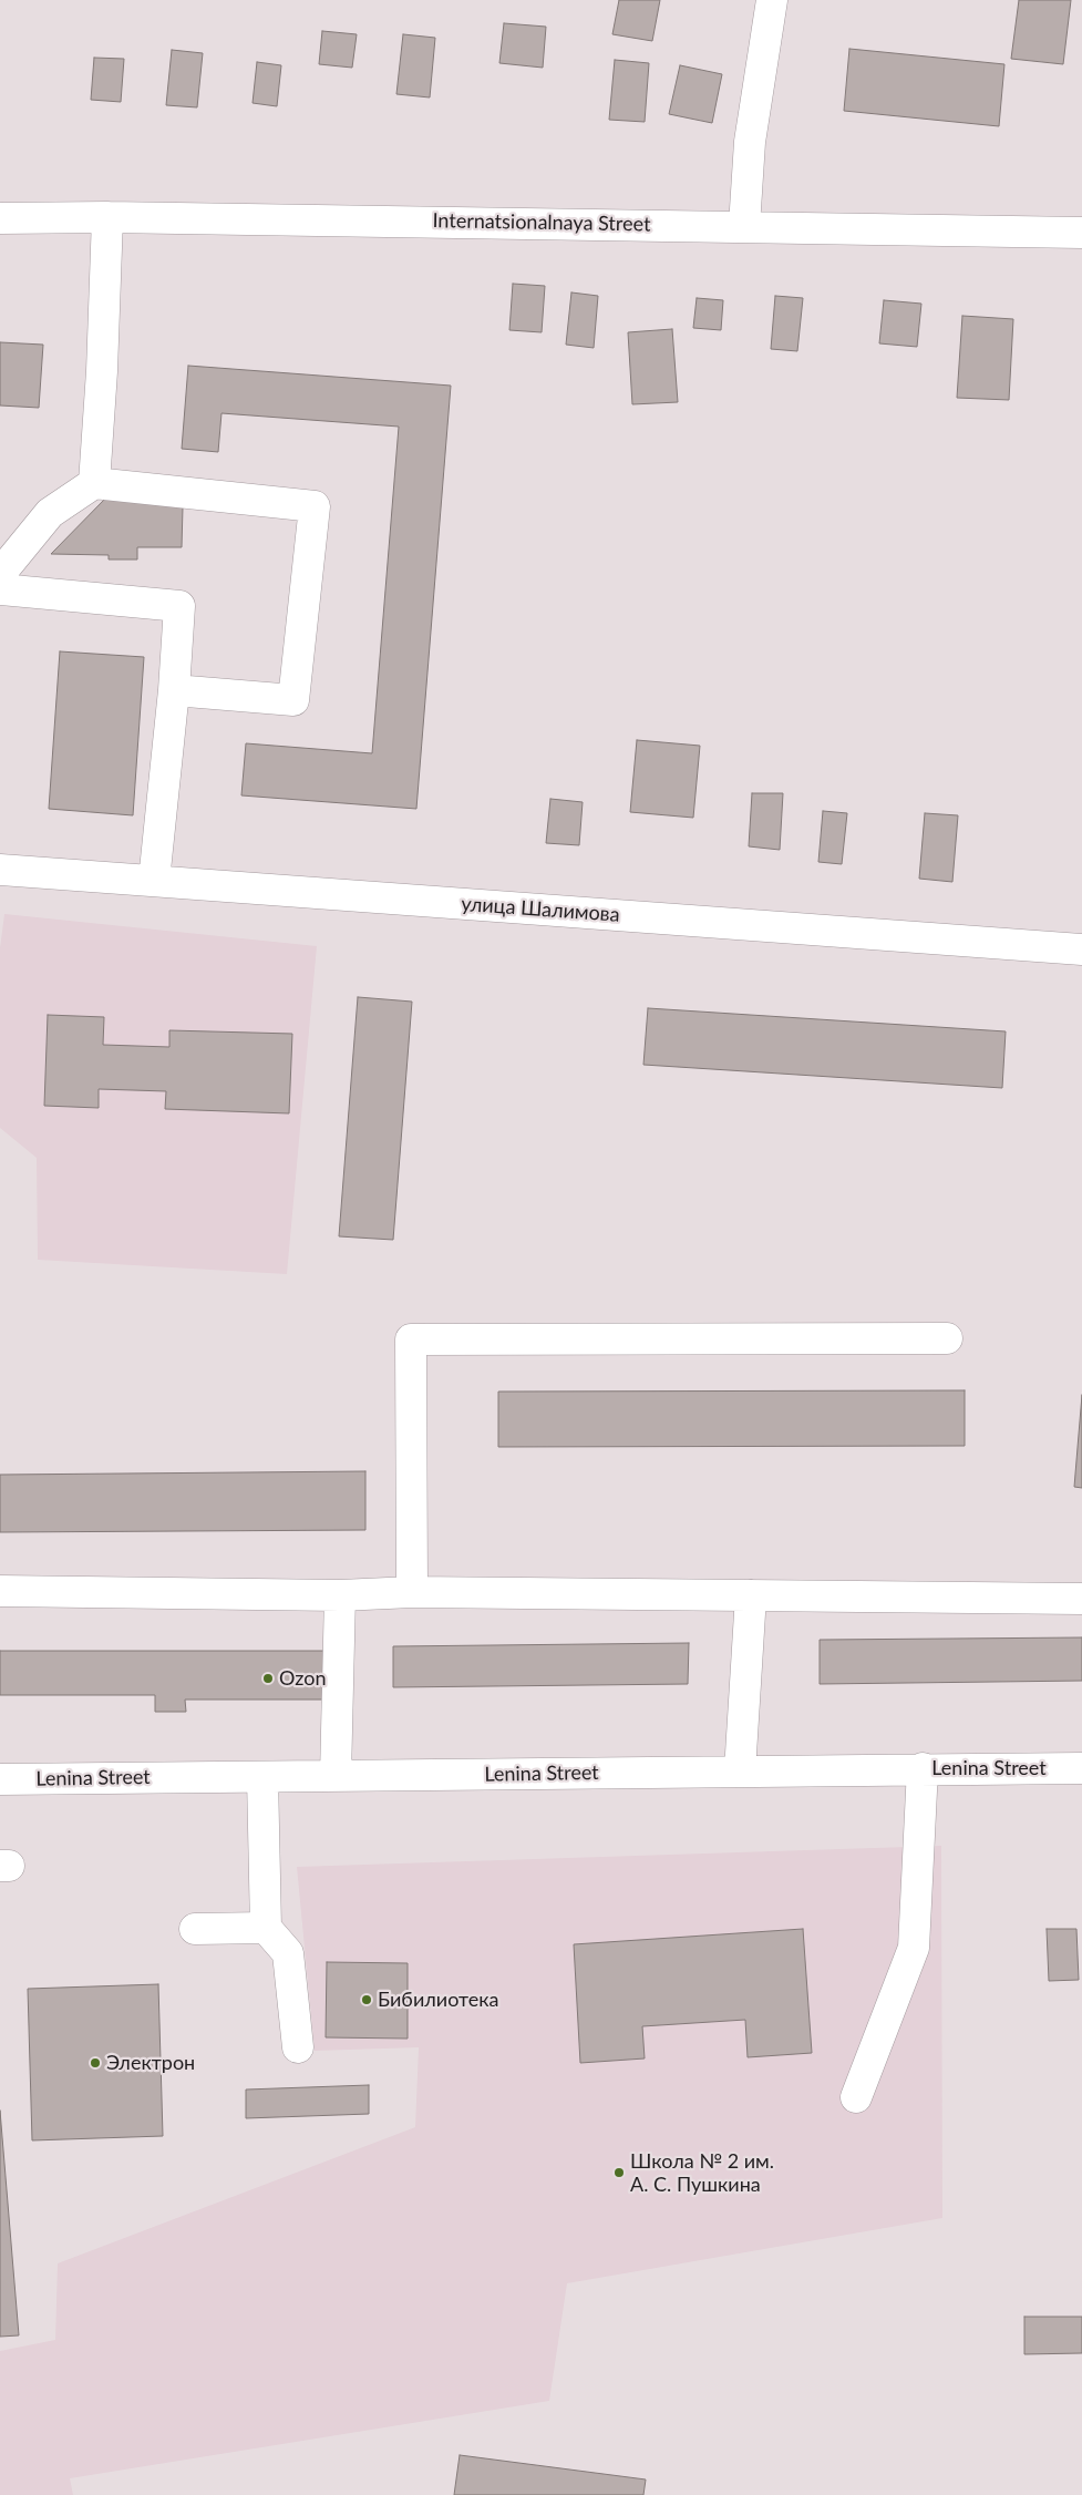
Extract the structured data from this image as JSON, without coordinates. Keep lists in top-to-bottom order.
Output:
{
  "streets": {
    "street": ["Internatsionalnaya Street", "улица Шалимова", "Lenina Street"]
  },
  "places": [
    "Ozon",
    "Бибилиотека",
    "Электрон",
    "Школа № 2 им. А. С. Пушкина"
  ]
}
